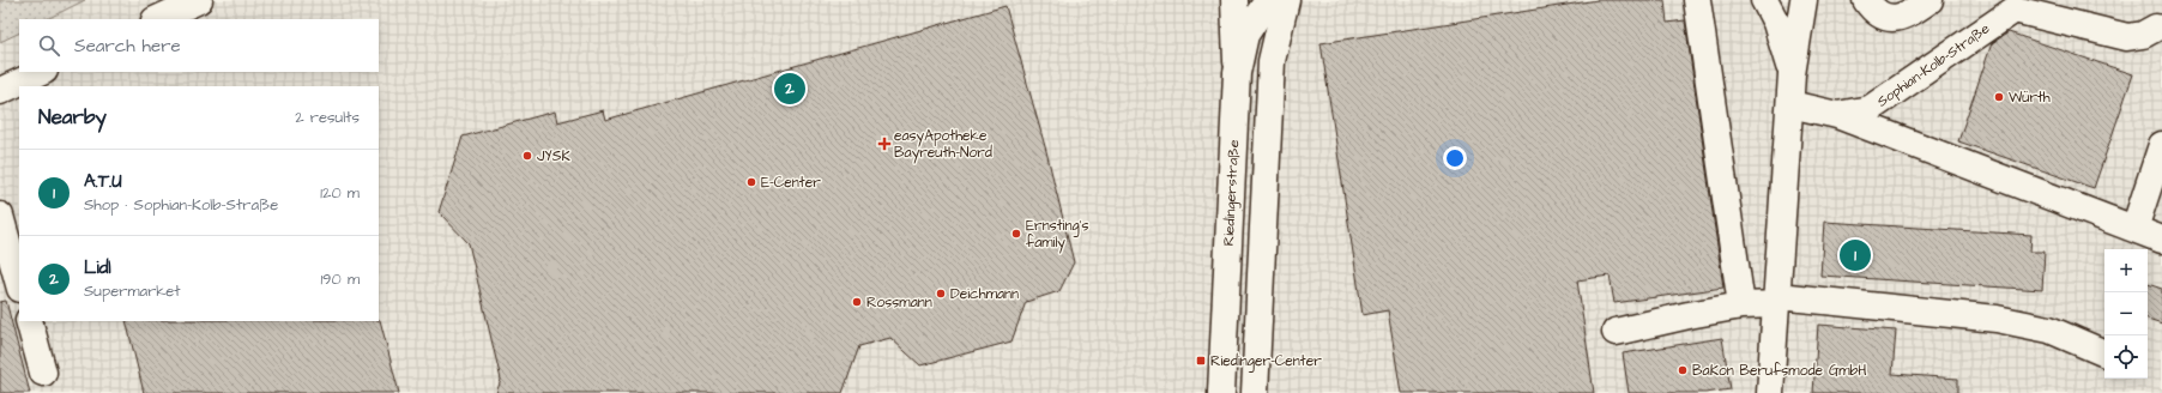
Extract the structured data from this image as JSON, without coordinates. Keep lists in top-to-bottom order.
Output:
{
  "streets": {
    "street": ["Sophian-Kolb-Straße", "Riedingerstraße"]
  },
  "places": {
    "other": [
      "Würth",
      "JYSK",
      "E-Center",
      "Ernsting's family",
      "Deichmann",
      "Rossmann",
      "BaKon Berufsmode GmbH"
    ],
    "health": ["easyApotheke Bayreuth-Nord"],
    "transit": ["Riedinger-Center"]
  },
  "page": {
    "search": "Search here",
    "pins": ["2", "1"],
    "heading": ["Nearby", "2 results"],
    "list": [
      {
        "mark": "1",
        "name": "A.T.U",
        "note": "Shop · Sophian-Kolb-Straße",
        "value": "120 m"
      },
      {
        "mark": "2",
        "name": "Lidl",
        "note": "Supermarket",
        "value": "190 m"
      }
    ],
    "map_buttons": ["+", "−"]
  }
}
